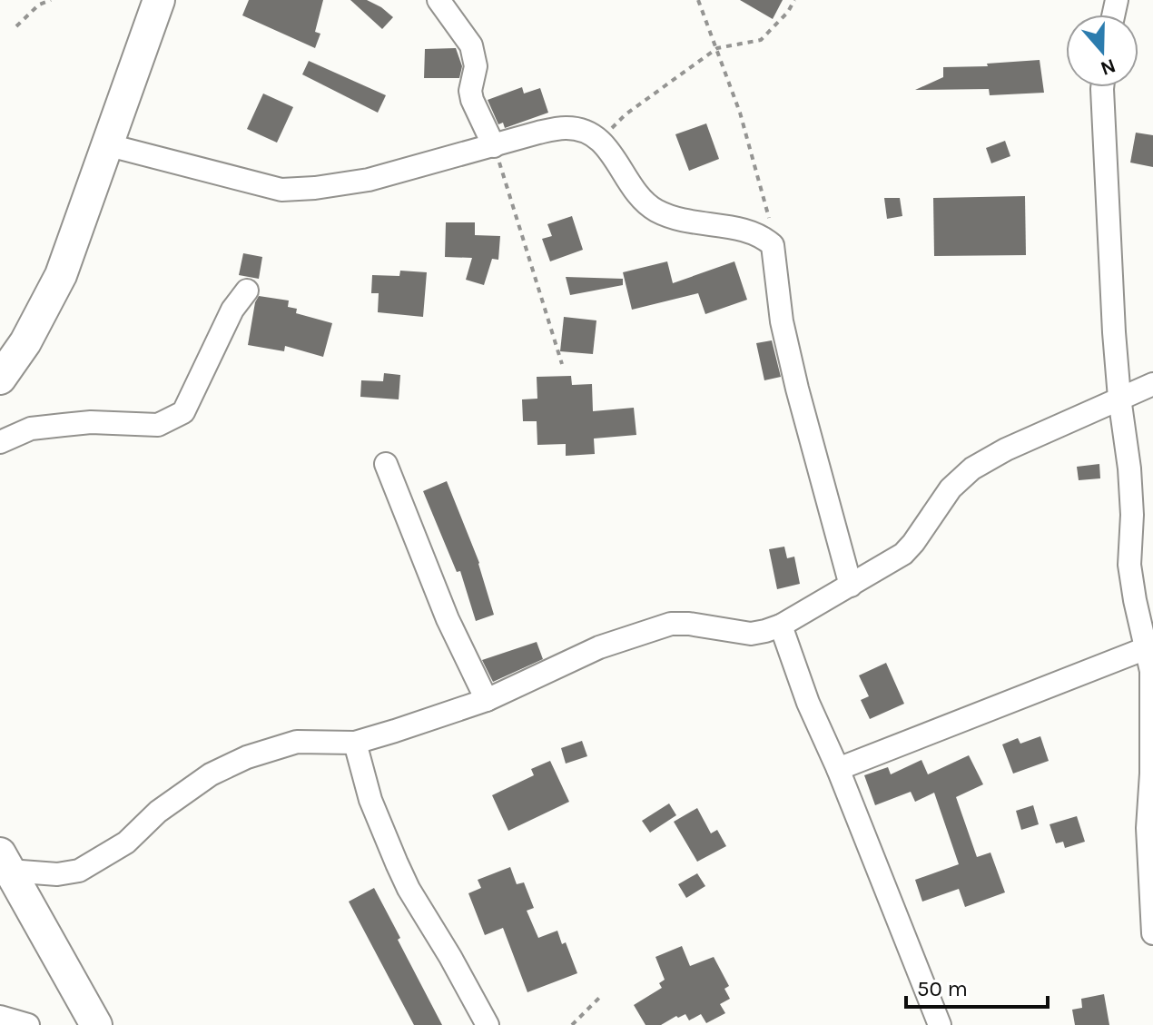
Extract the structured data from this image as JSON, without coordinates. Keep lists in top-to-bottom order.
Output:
{
  "scale_bar": "50 m",
  "north": "bottom"
}
